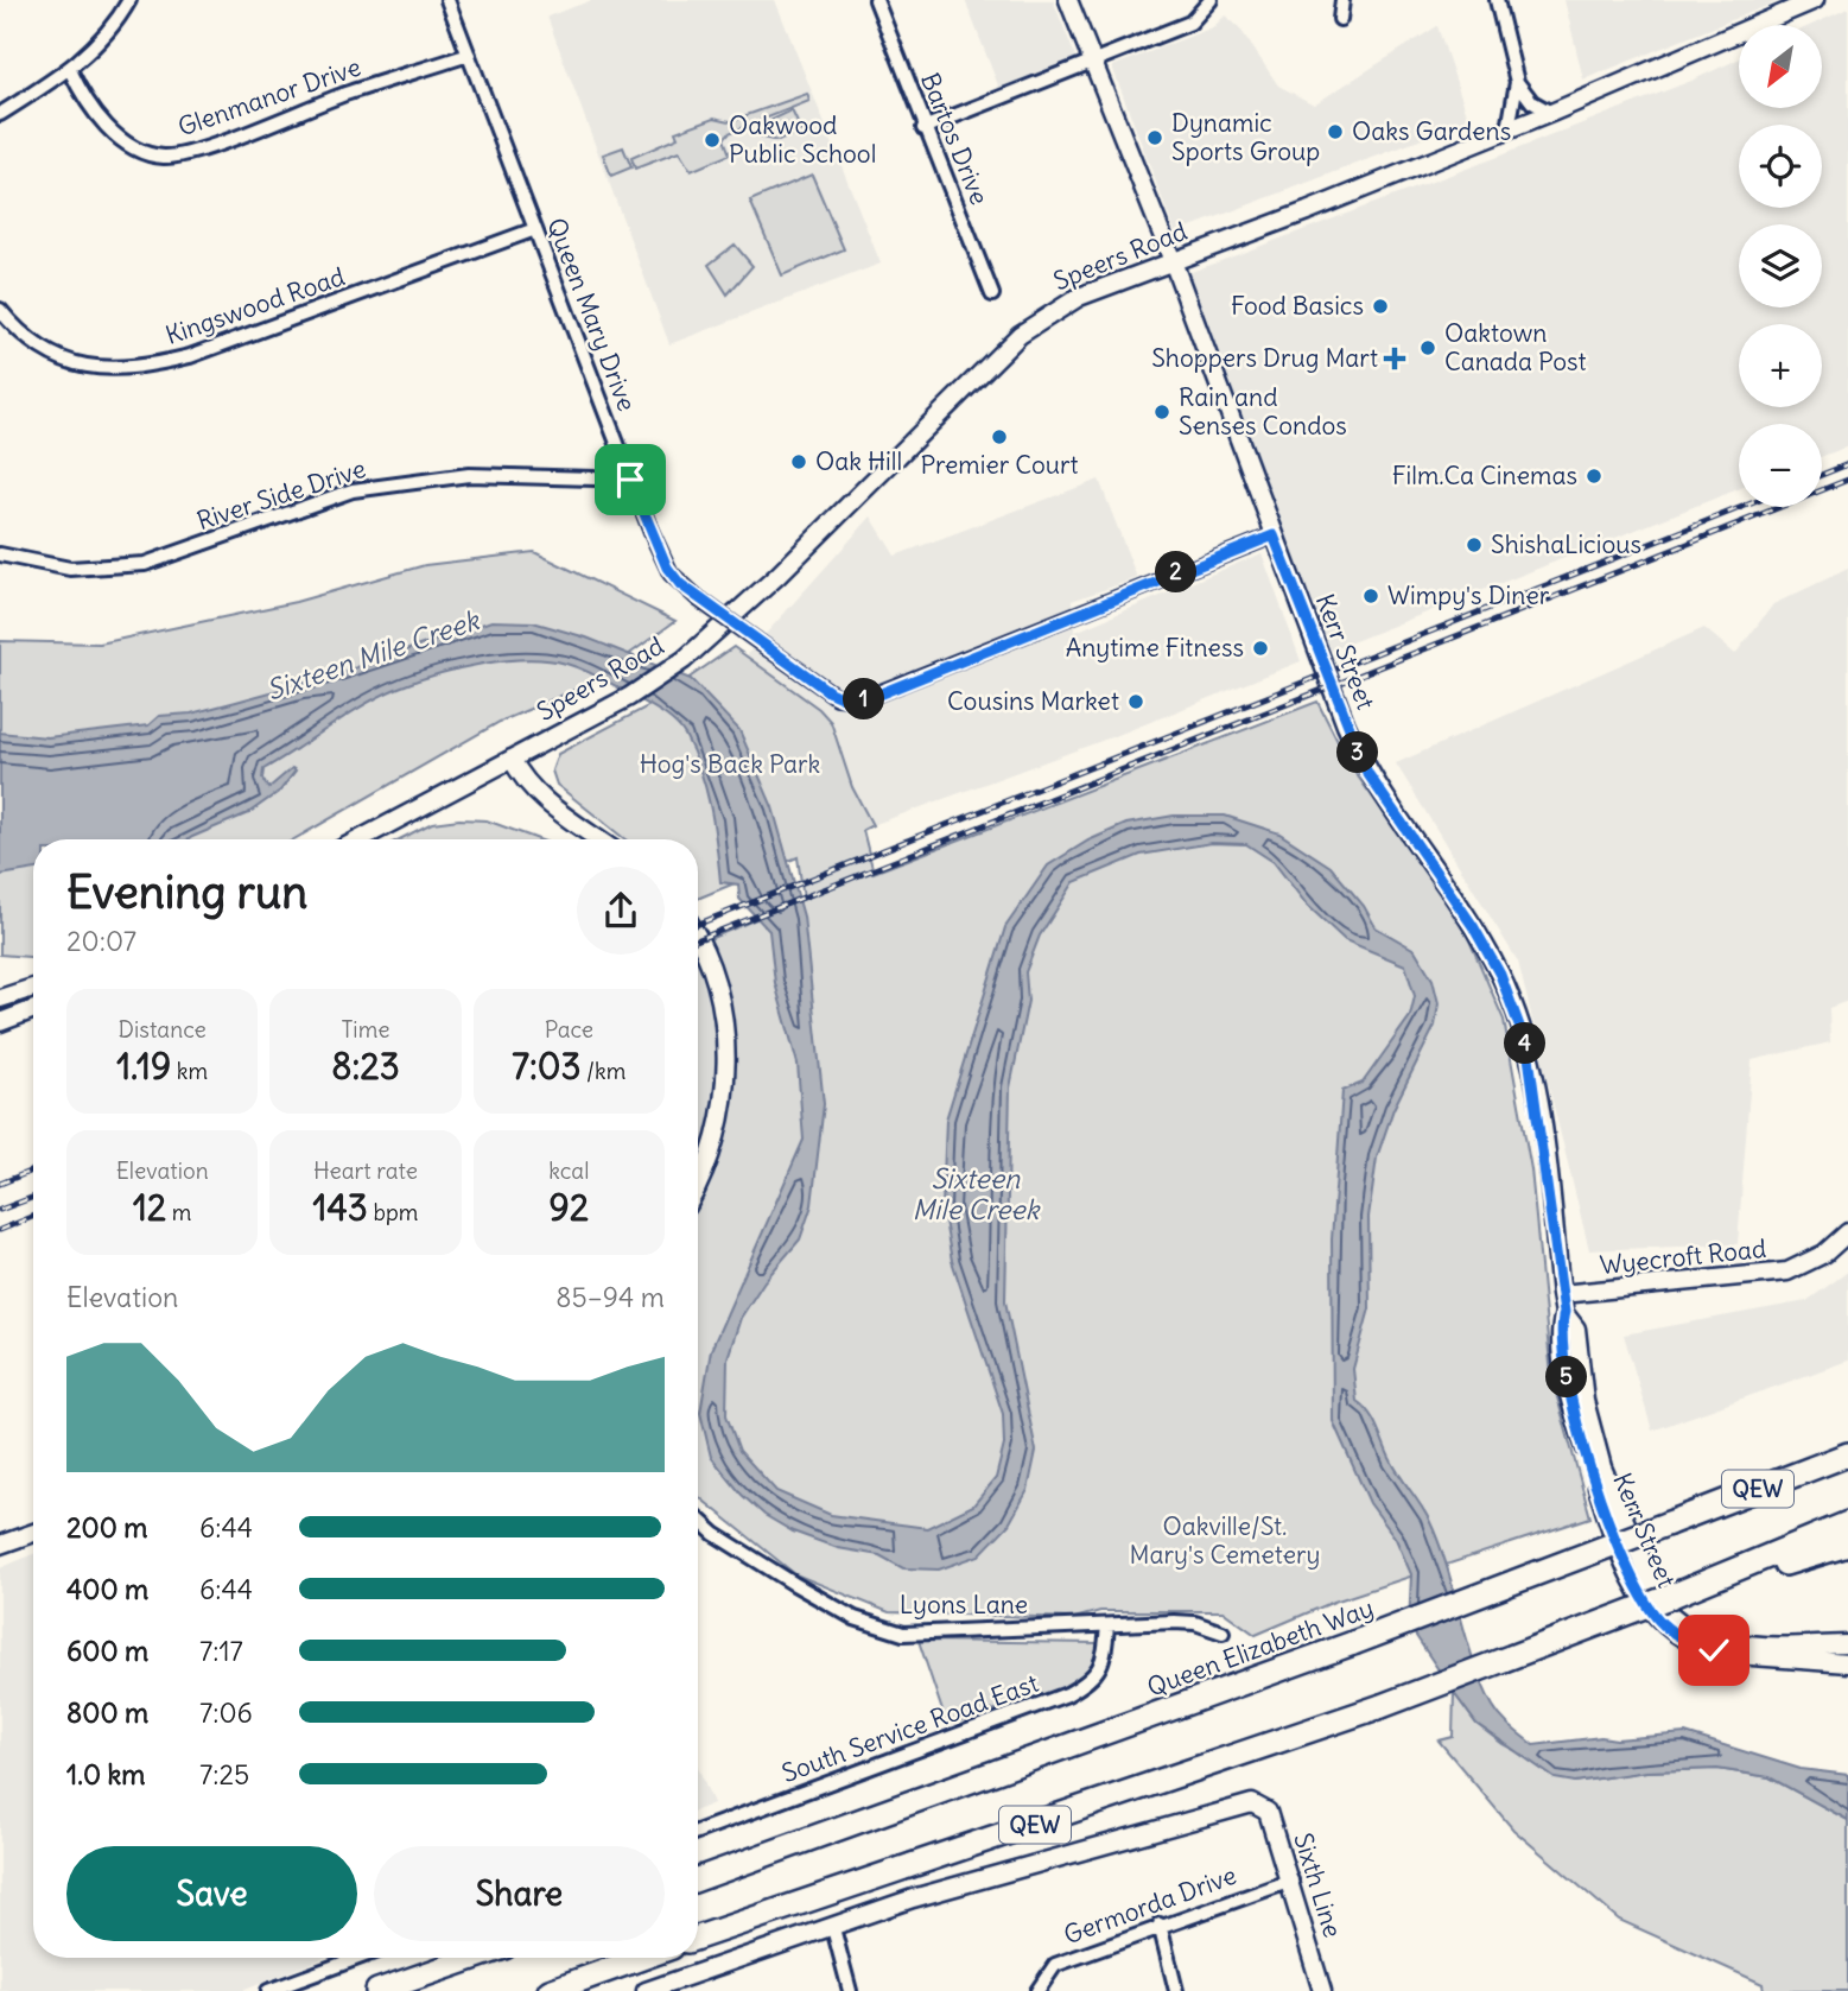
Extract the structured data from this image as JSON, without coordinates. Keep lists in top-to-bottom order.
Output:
{
  "streets": {
    "highway": ["QEW", "Queen Elizabeth Way"],
    "main road": [
      "Speers Road",
      "Kerr Street",
      "Wyecroft Road",
      "Sixth Line"
    ],
    "street": [
      "Glenmanor Drive",
      "Bartos Drive",
      "Kingswood Road",
      "Queen Mary Drive",
      "River Side Drive",
      "Lyons Lane",
      "South Service Road East",
      "Germorda Drive"
    ]
  },
  "crossings": [
    ["Glenmanor Drive", "Queen Mary Drive"],
    ["Speers Road", "Kerr Street"],
    ["Kingswood Road", "Queen Mary Drive"],
    ["Queen Mary Drive", "River Side Drive"],
    ["Queen Mary Drive", "Kerr Street"],
    ["Kerr Street", "Wyecroft Road"],
    ["Lyons Lane", "South Service Road East"],
    ["Sixth Line", "Germorda Drive"]
  ],
  "water": ["Sixteen Mile Creek"],
  "parks": ["Hog's Back Park", "Oakville/St. Mary's Cemetery"],
  "places": {
    "other": [
      "Oaks Gardens",
      "Dynamic Sports Group",
      "Oakwood Public School",
      "Food Basics",
      "Oaktown Canada Post",
      "Rain and Senses Condos",
      "Premier Court",
      "Oak Hill",
      "Film.Ca Cinemas",
      "ShishaLicious",
      "Wimpy's Diner",
      "Anytime Fitness",
      "Cousins Market"
    ],
    "health": ["Shoppers Drug Mart"]
  },
  "north": "bottom left",
  "page": {
    "map_buttons": ["+", "−"],
    "pins": [
      "2",
      "1",
      "3",
      "4",
      "5"
    ],
    "heading": ["Evening run", "20:07"],
    "stats": [
      ["Distance", "1.19 km"],
      ["Time", "8:23"],
      ["Pace", "7:03 /km"],
      ["Elevation", "12 m"],
      ["Heart rate", "143 bpm"],
      ["kcal", "92"]
    ],
    "chart": ["Elevation", "85–94 m"],
    "list": [
      {
        "name": "200 m",
        "note": "6:44"
      },
      {
        "name": "400 m",
        "note": "6:44"
      },
      {
        "name": "600 m",
        "note": "7:17"
      },
      {
        "name": "800 m",
        "note": "7:06"
      },
      {
        "name": "1.0 km",
        "note": "7:25"
      }
    ],
    "buttons": ["Save", "Share"]
  }
}
